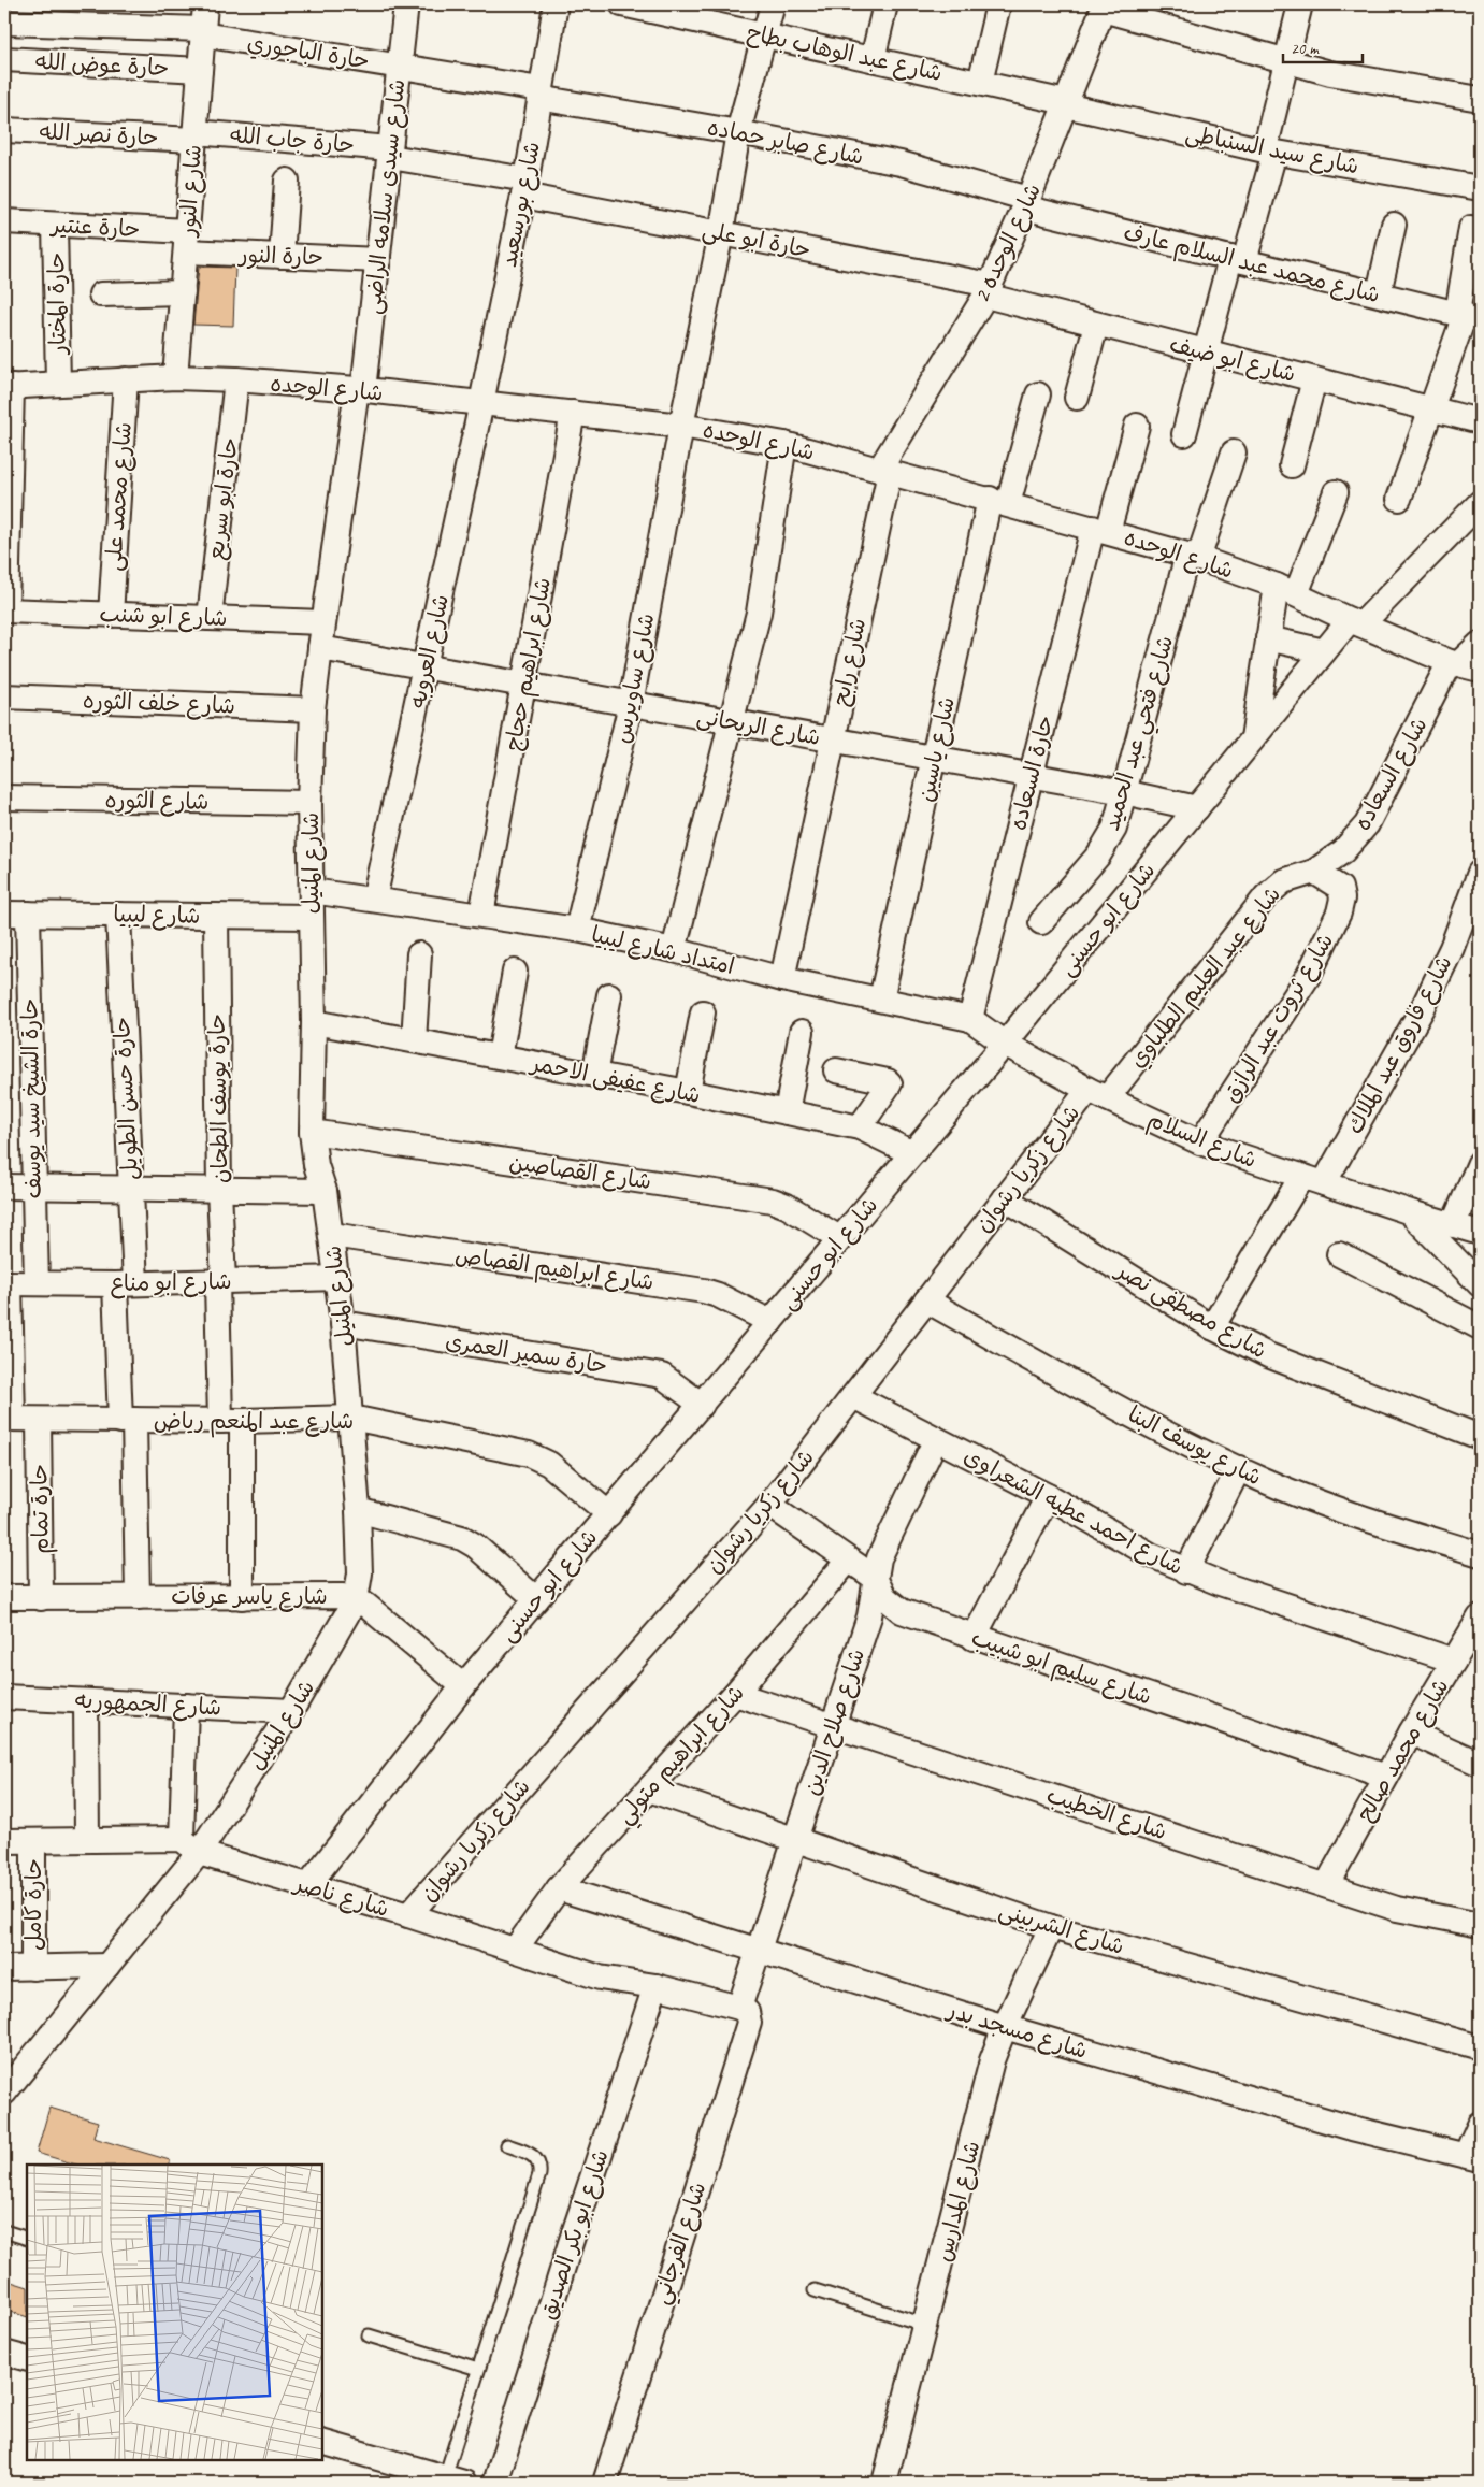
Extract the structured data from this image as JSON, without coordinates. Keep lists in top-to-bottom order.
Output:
{
  "streets": {
    "street": [
      "حارة الباجوري",
      "شارع عبد الوهاب بطاح",
      "حارة عوض الله",
      "حارة نصر الله",
      "حارة جاب الله",
      "شارع صابر حماده",
      "شارع سيد السنباطى",
      "شارع النور",
      "شارع سيدى سلامه الراضى",
      "شارع بورسعيد",
      "حارة عنتير",
      "حارة ابو على",
      "شارع الوحده 2",
      "حارة النور",
      "شارع محمد عبد السلام عارف",
      "حارة المختار",
      "شارع ابو ضيف",
      "شارع الوحده",
      "شارع محمد على",
      "حارة ابو سريع",
      "شارع ابو شنب",
      "شارع العروبه",
      "شارع رابح",
      "شارع ابراهيم حجاج",
      "شارع ساويرس",
      "شارع خلف الثوره",
      "شارع الريحانى",
      "شارع فتحي عبد الحميد",
      "شارع ياسين",
      "حارة السعاده",
      "شارع السعاده",
      "شارع الثوره",
      "شارع المنيل",
      "شارع ليبيا",
      "شارع ابو حسنى",
      "امتداد شارع ليبيا",
      "شارع عبد العليم الطلباوي",
      "شارع ثروت عبد الرازق",
      "شارع فاروق عبد الملاك",
      "شارع عفيفى الاحمر",
      "حارة الشيخ سيد يوسف",
      "حارة حسن الطويل",
      "حارة يوسف الطحان",
      "شارع السلام",
      "شارع زكريا رشوان",
      "شارع القصاصين",
      "شارع ابراهيم القصاص",
      "شارع ابو مناع",
      "شارع مصطفى نصر",
      "حارة سمير العمرى",
      "شارع عبد المنعم رياض",
      "شارع يوسف البنا",
      "حارة تمام",
      "شارع احمد عطيه الشعراوى",
      "شارع ياسر عرفات",
      "شارع سليم ابو شبيب",
      "شارع الجمهوريه",
      "شارع صلاح الدين",
      "شارع محمد صالح",
      "شارع ابراهيم متولي",
      "شارع الخطيب",
      "شارع ناصر",
      "حارة كامل",
      "شارع الشربينى",
      "شارع مسجد بدر",
      "شارع المدارس",
      "شارع ابو بكر الصديق",
      "شارع الفرجاني"
    ]
  },
  "crossings": [
    ["حارة الباجوري", "شارع صابر حماده"],
    ["حارة الباجوري", "شارع النور"],
    ["حارة الباجوري", "شارع سيدى سلامه الراضى"],
    ["حارة الباجوري", "شارع بورسعيد"],
    ["شارع عبد الوهاب بطاح", "شارع سيد السنباطى"],
    ["شارع عبد الوهاب بطاح", "شارع الوحده 2"],
    ["شارع عبد الوهاب بطاح", "شارع ساويرس"],
    ["حارة عوض الله", "شارع النور"],
    ["حارة نصر الله", "حارة جاب الله"],
    ["حارة نصر الله", "شارع النور"],
    ["حارة جاب الله", "شارع النور"],
    ["حارة جاب الله", "شارع سيدى سلامه الراضى"],
    ["حارة جاب الله", "شارع بورسعيد"],
    ["حارة جاب الله", "حارة ابو على"],
    ["شارع صابر حماده", "شارع بورسعيد"],
    ["شارع صابر حماده", "شارع الوحده 2"],
    ["شارع صابر حماده", "شارع محمد عبد السلام عارف"],
    ["شارع صابر حماده", "شارع ساويرس"],
    ["شارع سيد السنباطى", "شارع الوحده 2"],
    ["شارع النور", "حارة عنتير"],
    ["شارع النور", "حارة النور"],
    ["شارع النور", "شارع الوحده"],
    ["شارع سيدى سلامه الراضى", "حارة النور"],
    ["شارع سيدى سلامه الراضى", "شارع الوحده"],
    ["شارع سيدى سلامه الراضى", "شارع المنيل"],
    ["شارع بورسعيد", "حارة ابو على"],
    ["شارع بورسعيد", "شارع الوحده"],
    ["شارع بورسعيد", "شارع العروبه"],
    ["حارة عنتير", "حارة النور"],
    ["حارة عنتير", "حارة المختار"],
    ["حارة ابو على", "شارع الوحده 2"],
    ["حارة ابو على", "شارع ابو ضيف"],
    ["حارة ابو على", "شارع ساويرس"],
    ["شارع الوحده 2", "شارع محمد عبد السلام عارف"],
    ["شارع الوحده 2", "شارع ابو ضيف"],
    ["شارع الوحده 2", "شارع الوحده"],
    ["شارع الوحده 2", "شارع رابح"],
    ["حارة المختار", "شارع الوحده"],
    ["شارع الوحده", "شارع محمد على"],
    ["شارع الوحده", "حارة ابو سريع"],
    ["شارع الوحده", "شارع العروبه"],
    ["شارع الوحده", "شارع رابح"],
    ["شارع الوحده", "شارع ابراهيم حجاج"],
    ["شارع الوحده", "شارع ساويرس"],
    ["شارع الوحده", "شارع فتحي عبد الحميد"],
    ["شارع الوحده", "شارع ياسين"],
    ["شارع الوحده", "حارة السعاده"],
    ["شارع الوحده", "شارع السعاده"],
    ["شارع الوحده", "شارع المنيل"],
    ["شارع الوحده", "شارع ابو حسنى"],
    ["شارع محمد على", "شارع ابو شنب"],
    ["حارة ابو سريع", "شارع ابو شنب"],
    ["شارع ابو شنب", "شارع المنيل"],
    ["شارع العروبه", "شارع الريحانى"],
    ["شارع العروبه", "امتداد شارع ليبيا"],
    ["شارع رابح", "شارع الريحانى"],
    ["شارع رابح", "امتداد شارع ليبيا"],
    ["شارع ابراهيم حجاج", "شارع الريحانى"],
    ["شارع ابراهيم حجاج", "امتداد شارع ليبيا"],
    ["شارع ساويرس", "شارع الريحانى"],
    ["شارع ساويرس", "امتداد شارع ليبيا"],
    ["شارع خلف الثوره", "شارع المنيل"],
    ["شارع الريحانى", "شارع فتحي عبد الحميد"],
    ["شارع الريحانى", "شارع ياسين"],
    ["شارع الريحانى", "حارة السعاده"],
    ["شارع الريحانى", "شارع المنيل"],
    ["شارع الريحانى", "شارع ابو حسنى"],
    ["شارع ياسين", "امتداد شارع ليبيا"],
    ["حارة السعاده", "امتداد شارع ليبيا"],
    ["شارع السعاده", "شارع عبد العليم الطلباوي"],
    ["شارع السعاده", "شارع ثروت عبد الرازق"],
    ["شارع الثوره", "شارع المنيل"],
    ["شارع المنيل", "شارع ليبيا"],
    ["شارع المنيل", "امتداد شارع ليبيا"],
    ["شارع المنيل", "شارع عفيفى الاحمر"],
    ["شارع المنيل", "شارع القصاصين"],
    ["شارع المنيل", "شارع ابراهيم القصاص"],
    ["شارع المنيل", "شارع ابو مناع"],
    ["شارع المنيل", "حارة سمير العمرى"],
    ["شارع المنيل", "شارع عبد المنعم رياض"],
    ["شارع المنيل", "شارع ياسر عرفات"],
    ["شارع المنيل", "شارع الجمهوريه"],
    ["شارع المنيل", "شارع ناصر"],
    ["شارع ليبيا", "حارة الشيخ سيد يوسف"],
    ["شارع ليبيا", "حارة حسن الطويل"],
    ["شارع ليبيا", "حارة يوسف الطحان"],
    ["شارع ابو حسنى", "امتداد شارع ليبيا"],
    ["شارع ابو حسنى", "شارع عفيفى الاحمر"],
    ["شارع ابو حسنى", "شارع السلام"],
    ["شارع ابو حسنى", "شارع القصاصين"],
    ["شارع ابو حسنى", "شارع ابراهيم القصاص"],
    ["شارع ابو حسنى", "حارة سمير العمرى"],
    ["شارع ابو حسنى", "شارع عبد المنعم رياض"],
    ["شارع ابو حسنى", "شارع ياسر عرفات"],
    ["شارع ابو حسنى", "شارع ناصر"],
    ["امتداد شارع ليبيا", "شارع السلام"],
    ["شارع عبد العليم الطلباوي", "شارع ثروت عبد الرازق"],
    ["شارع عبد العليم الطلباوي", "شارع السلام"],
    ["شارع عبد العليم الطلباوي", "شارع زكريا رشوان"],
    ["شارع ثروت عبد الرازق", "شارع السلام"],
    ["شارع فاروق عبد الملاك", "شارع السلام"],
    ["شارع فاروق عبد الملاك", "شارع مصطفى نصر"],
    ["حارة الشيخ سيد يوسف", "شارع ابو مناع"],
    ["حارة حسن الطويل", "شارع ابو مناع"],
    ["حارة حسن الطويل", "شارع عبد المنعم رياض"],
    ["حارة حسن الطويل", "شارع ياسر عرفات"],
    ["حارة يوسف الطحان", "شارع ابو مناع"],
    ["حارة يوسف الطحان", "شارع عبد المنعم رياض"],
    ["حارة يوسف الطحان", "شارع ياسر عرفات"],
    ["شارع السلام", "شارع زكريا رشوان"],
    ["شارع زكريا رشوان", "شارع مصطفى نصر"],
    ["شارع زكريا رشوان", "شارع يوسف البنا"],
    ["شارع زكريا رشوان", "شارع احمد عطيه الشعراوى"],
    ["شارع زكريا رشوان", "شارع سليم ابو شبيب"],
    ["شارع زكريا رشوان", "شارع ناصر"],
    ["شارع عبد المنعم رياض", "حارة تمام"],
    ["حارة تمام", "شارع ياسر عرفات"],
    ["شارع احمد عطيه الشعراوى", "شارع صلاح الدين"],
    ["شارع احمد عطيه الشعراوى", "شارع محمد صالح"],
    ["شارع سليم ابو شبيب", "شارع صلاح الدين"],
    ["شارع سليم ابو شبيب", "شارع محمد صالح"],
    ["شارع سليم ابو شبيب", "شارع ابراهيم متولي"],
    ["شارع صلاح الدين", "شارع الخطيب"],
    ["شارع صلاح الدين", "شارع ناصر"],
    ["شارع صلاح الدين", "شارع الشربينى"],
    ["شارع صلاح الدين", "شارع مسجد بدر"],
    ["شارع صلاح الدين", "شارع الفرجاني"],
    ["شارع محمد صالح", "شارع الخطيب"],
    ["شارع ابراهيم متولي", "شارع الخطيب"],
    ["شارع ابراهيم متولي", "شارع ناصر"],
    ["شارع ابراهيم متولي", "شارع الشربينى"],
    ["شارع ابراهيم متولي", "شارع مسجد بدر"],
    ["شارع ناصر", "حارة كامل"],
    ["شارع ناصر", "شارع ابو بكر الصديق"],
    ["شارع ناصر", "شارع الفرجاني"],
    ["شارع الشربينى", "شارع المدارس"],
    ["شارع مسجد بدر", "شارع المدارس"]
  ],
  "scale_bar": "20 m"
}
